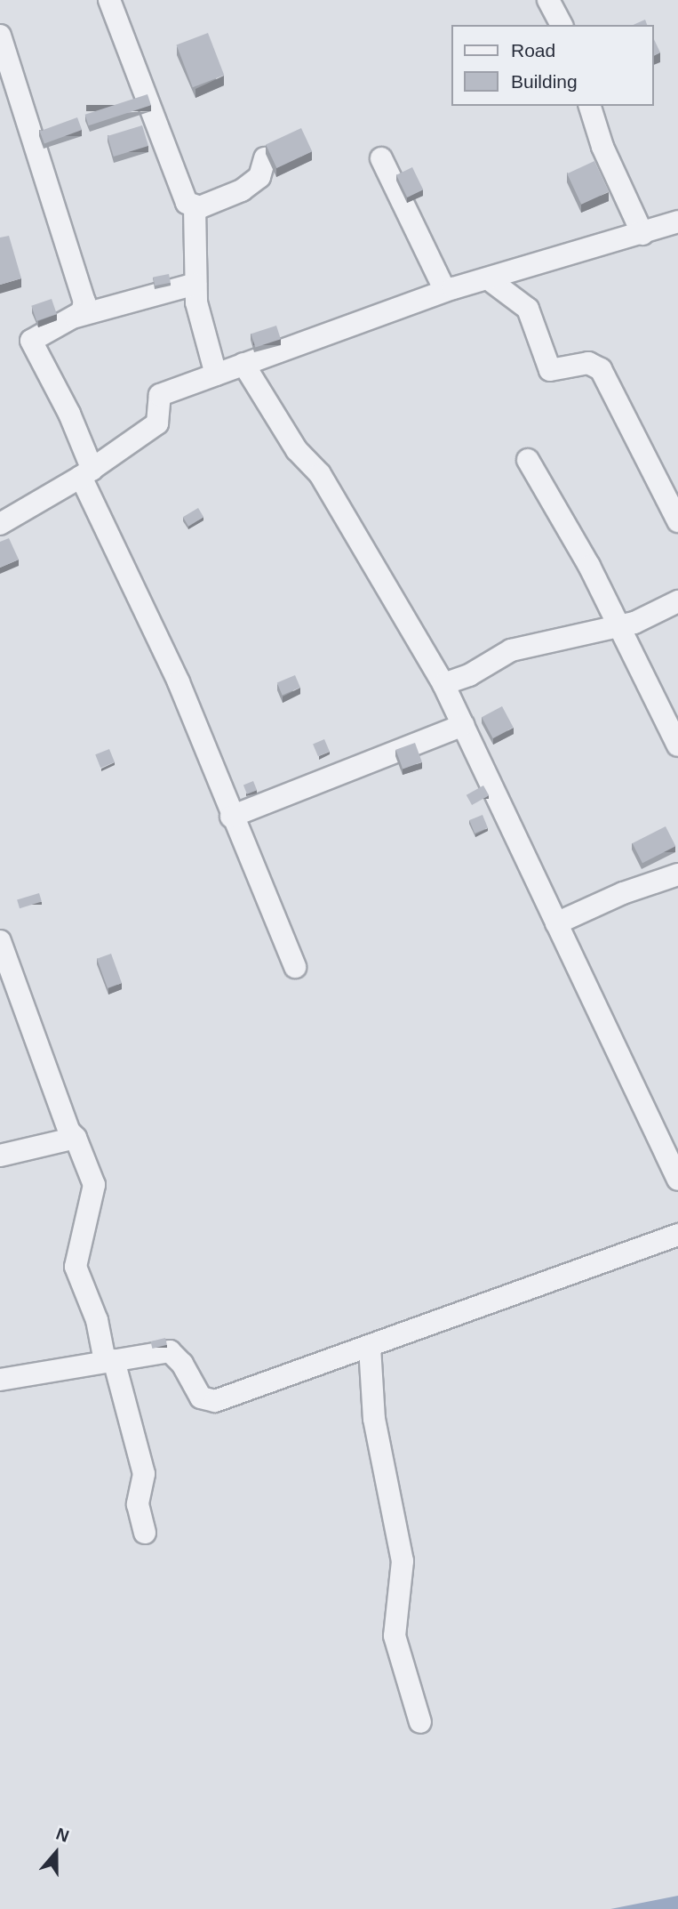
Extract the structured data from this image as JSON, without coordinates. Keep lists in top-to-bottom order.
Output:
{
  "legend": ["Road", "Building"],
  "north": "top"
}
